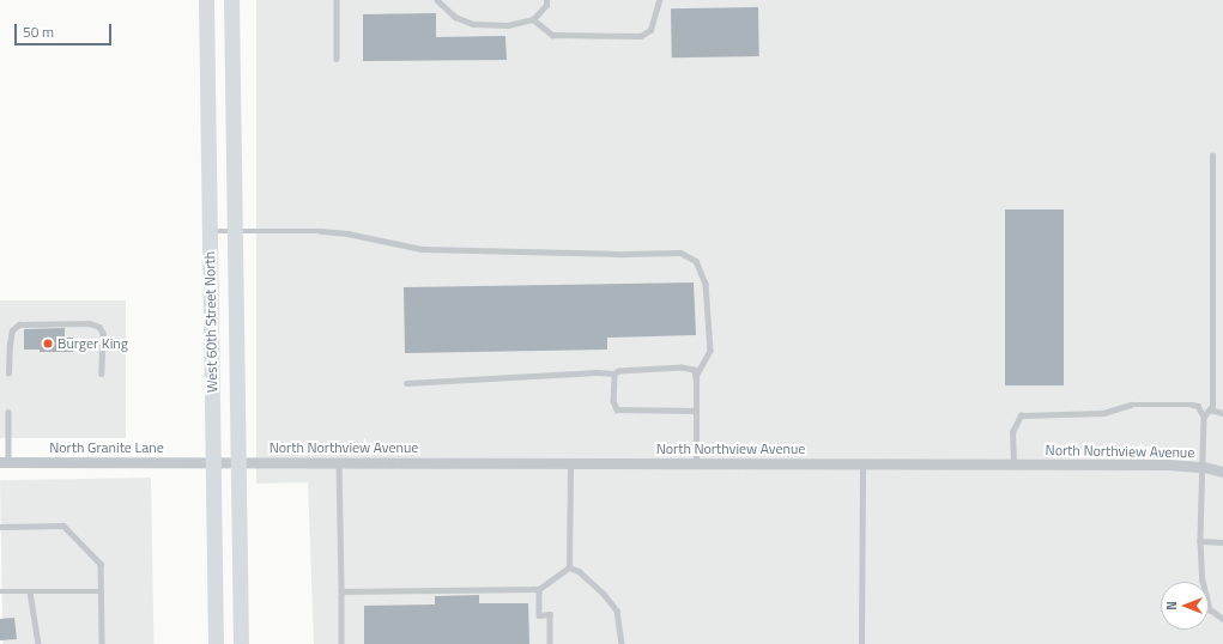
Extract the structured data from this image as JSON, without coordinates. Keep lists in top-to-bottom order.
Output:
{
  "streets": {
    "main road": ["West 60th Street North"],
    "street": ["North Granite Lane", "North Northview Avenue"]
  },
  "crossings": [
    ["West 60th Street North", "North Granite Lane"],
    ["West 60th Street North", "North Northview Avenue"],
    ["North Granite Lane", "North Northview Avenue"]
  ],
  "places": ["Burger King"],
  "scale_bar": "50 m",
  "north": "left"
}
